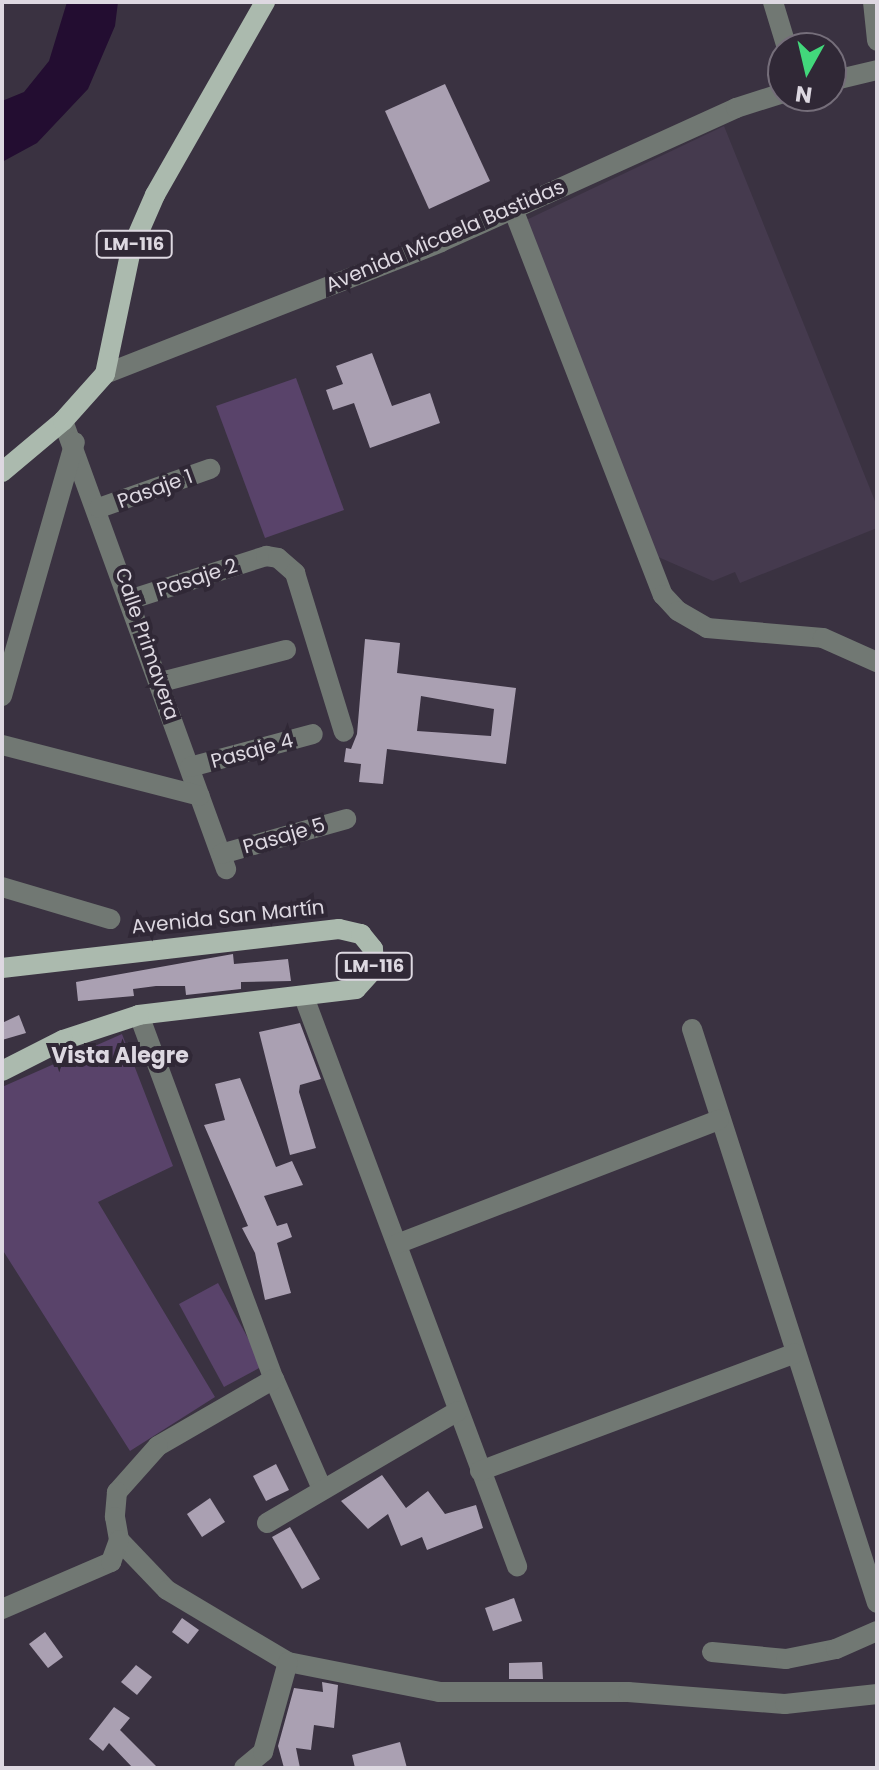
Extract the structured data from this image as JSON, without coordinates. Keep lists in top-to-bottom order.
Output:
{
  "streets": {
    "main road": ["LM-116", "Avenida San Martín"],
    "street": [
      "Avenida Micaela Bastidas",
      "Pasaje 1",
      "Pasaje 2",
      "Calle Primavera",
      "Pasaje 4",
      "Pasaje 5"
    ]
  },
  "crossings": [
    ["Avenida Micaela Bastidas", "LM-116"],
    ["LM-116", "Calle Primavera"],
    ["Pasaje 1", "Calle Primavera"],
    ["Pasaje 2", "Calle Primavera"],
    ["Calle Primavera", "Pasaje 4"],
    ["Calle Primavera", "Pasaje 5"]
  ],
  "districts": ["Vista Alegre"],
  "north": "bottom"
}
